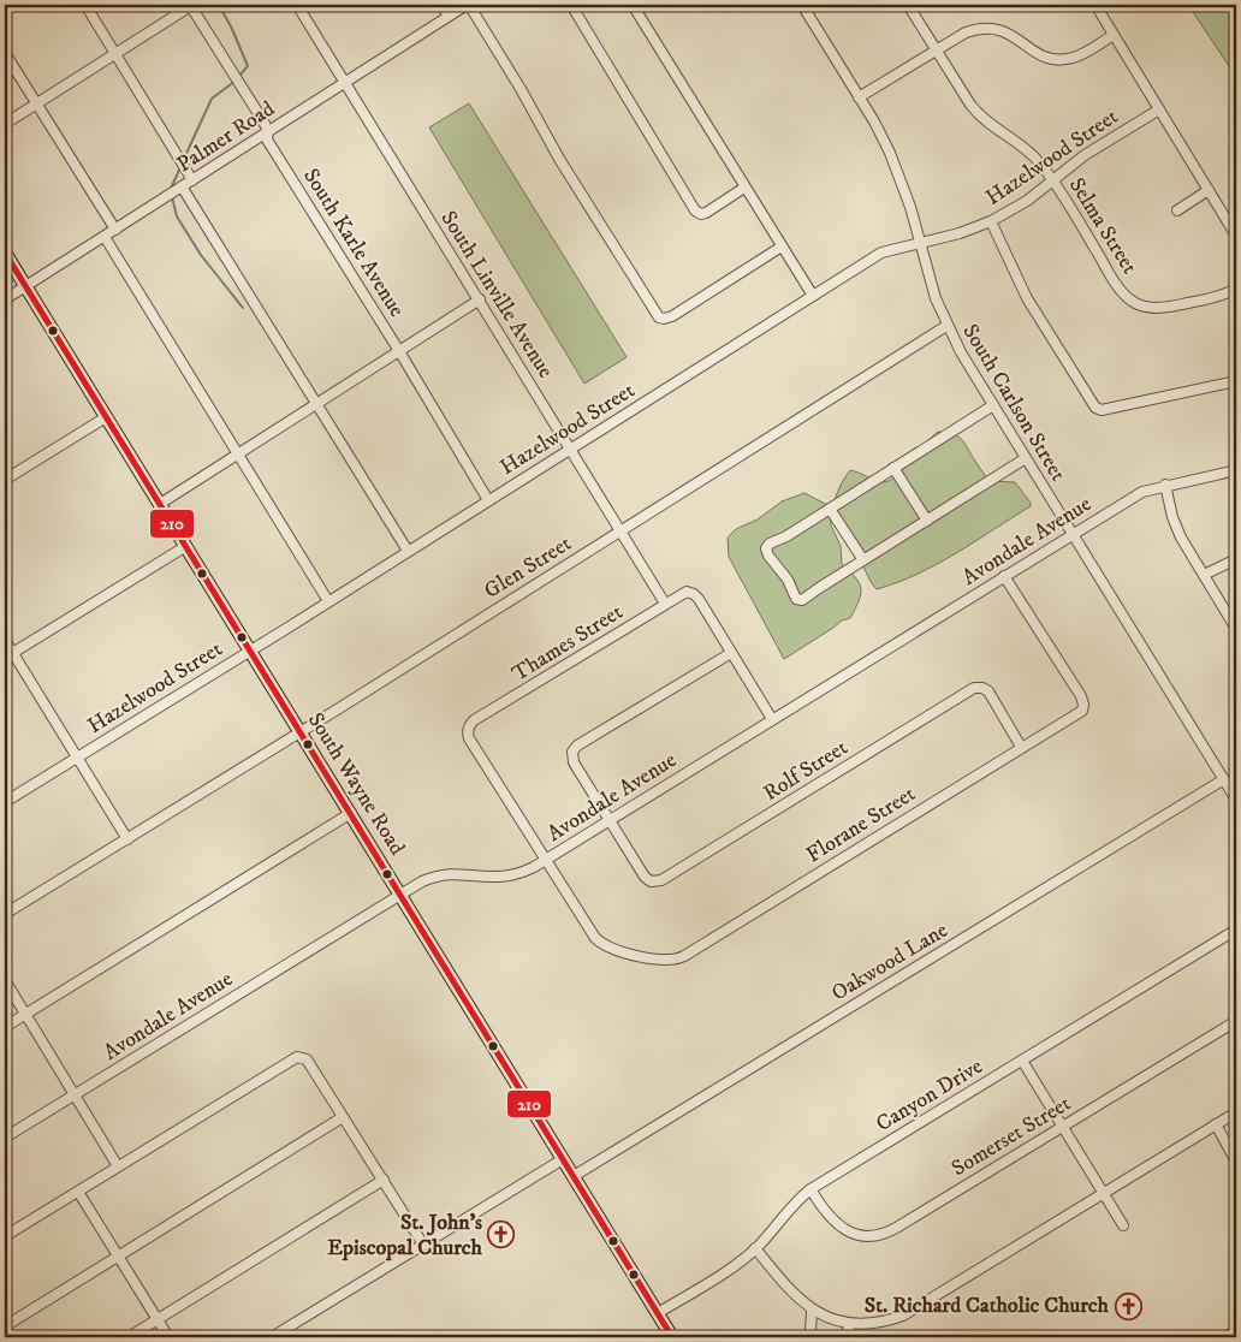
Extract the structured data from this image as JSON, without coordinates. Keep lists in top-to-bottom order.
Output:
{
  "streets": {
    "main road": ["South Wayne Road"],
    "street": [
      "Palmer Road",
      "Hazelwood Street",
      "Selma Street",
      "South Karle Avenue",
      "South Linville Avenue",
      "South Carlson Street",
      "Avondale Avenue",
      "Glen Street",
      "Thames Street",
      "Rolf Street",
      "Florane Street",
      "Oakwood Lane",
      "Canyon Drive",
      "Somerset Street"
    ]
  },
  "crossings": [
    ["Palmer Road", "South Karle Avenue"],
    ["Palmer Road", "South Linville Avenue"],
    ["Palmer Road", "South Wayne Road"],
    ["Hazelwood Street", "Selma Street"],
    ["Hazelwood Street", "South Karle Avenue"],
    ["Hazelwood Street", "South Linville Avenue"],
    ["Hazelwood Street", "South Carlson Street"],
    ["Hazelwood Street", "South Wayne Road"],
    ["South Linville Avenue", "Glen Street"],
    ["South Linville Avenue", "Thames Street"],
    ["South Carlson Street", "Avondale Avenue"],
    ["South Carlson Street", "Glen Street"],
    ["South Carlson Street", "Oakwood Lane"],
    ["Avondale Avenue", "Thames Street"],
    ["Avondale Avenue", "Rolf Street"],
    ["Avondale Avenue", "South Wayne Road"],
    ["Avondale Avenue", "Florane Street"],
    ["Glen Street", "South Wayne Road"],
    ["Thames Street", "Florane Street"],
    ["Rolf Street", "Florane Street"],
    ["South Wayne Road", "Oakwood Lane"],
    ["South Wayne Road", "Canyon Drive"],
    ["Canyon Drive", "Somerset Street"]
  ],
  "places": {
    "church": ["St. John's Episcopal Church", "St. Richard Catholic Church"]
  },
  "lines": ["transit line 210"]
}
